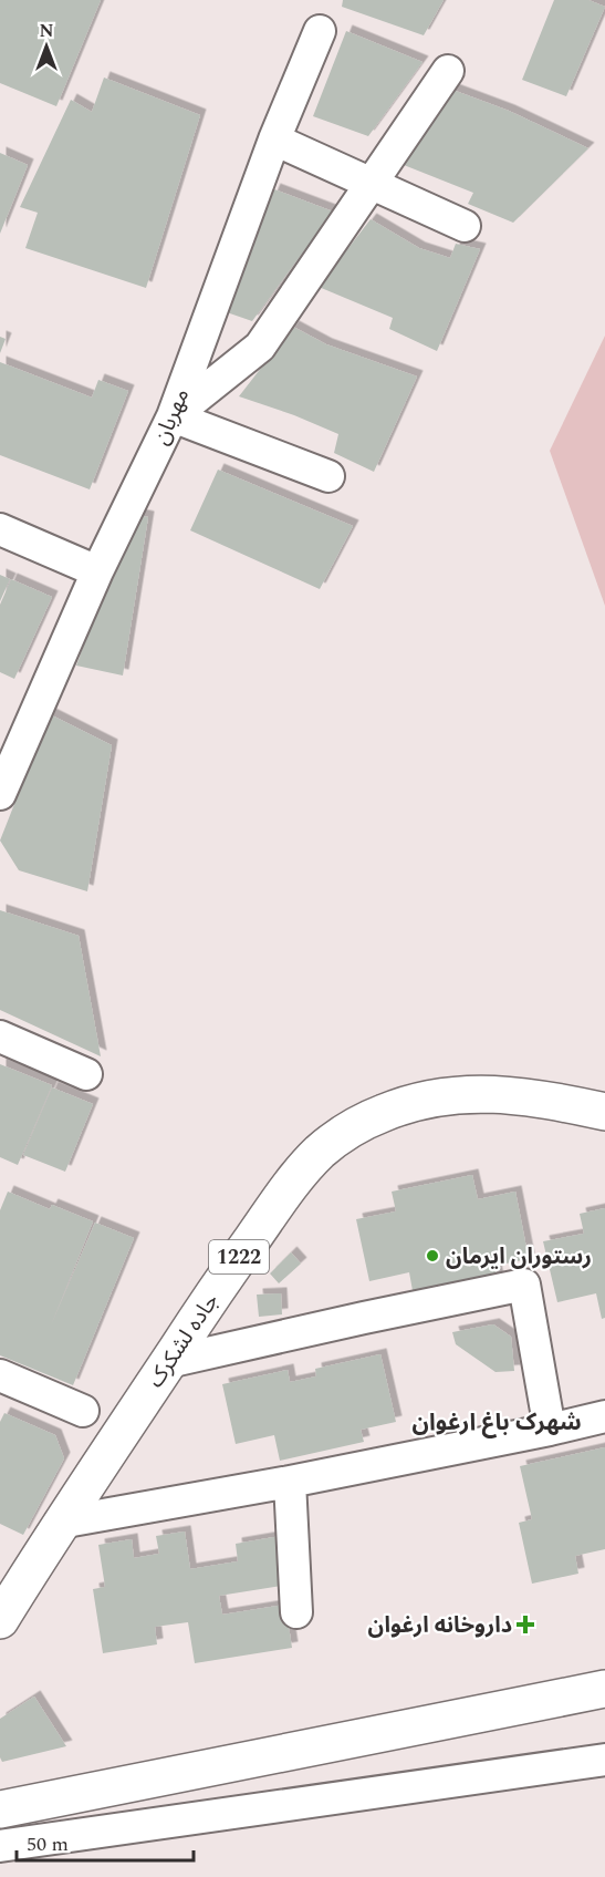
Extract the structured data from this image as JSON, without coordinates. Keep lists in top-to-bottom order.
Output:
{
  "streets": {
    "highway": ["1222", "جاده لشکرک"],
    "street": ["مهربان"]
  },
  "districts": ["شهرک باغ ارغوان"],
  "places": {
    "other": ["رستوران ايرمان"],
    "health": ["داروخانه ارغوان"]
  },
  "scale_bar": "50 m",
  "north": "top"
}
